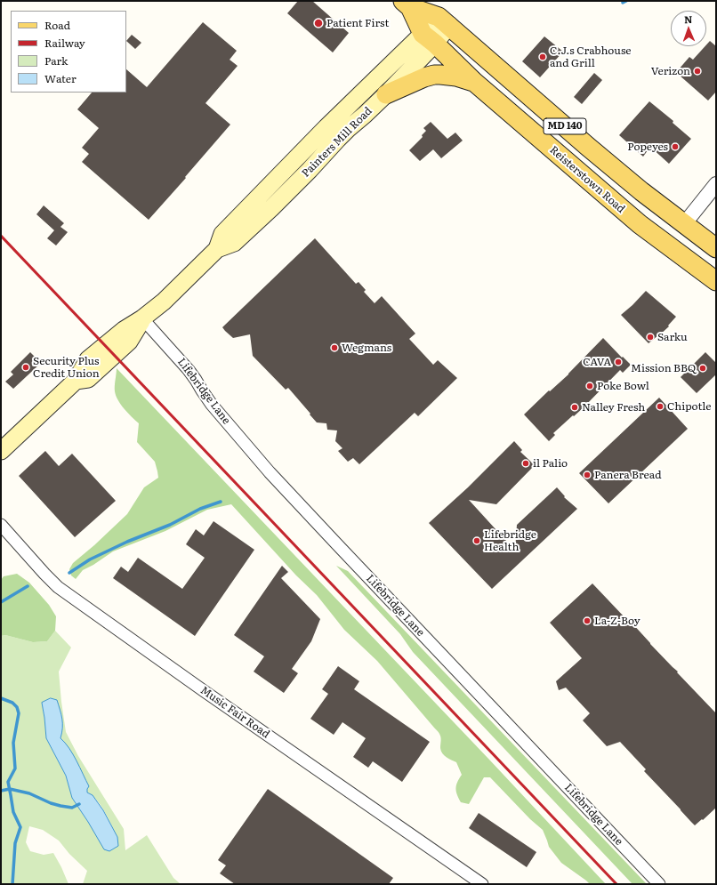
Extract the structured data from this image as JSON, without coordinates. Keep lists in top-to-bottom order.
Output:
{
  "streets": {
    "main road": ["MD 140", "Painters Mill Road", "Reisterstown Road"],
    "street": ["Lifebridge Lane", "Music Fair Road"]
  },
  "crossings": [
    ["Painters Mill Road", "Reisterstown Road"],
    ["Painters Mill Road", "Lifebridge Lane"]
  ],
  "places": [
    "Patient First",
    "C.J.s Crabhouse and Grill",
    "Verizon",
    "Popeyes",
    "Sarku",
    "Wegmans",
    "CAVA",
    "Security Plus Credit Union",
    "Mission BBQ",
    "Poke Bowl",
    "Chipotle",
    "Nalley Fresh",
    "il Palio",
    "Panera Bread",
    "Lifebridge Health",
    "La-Z-Boy"
  ],
  "legend": [
    "Road",
    "Railway",
    "Park",
    "Water"
  ],
  "north": "top"
}
